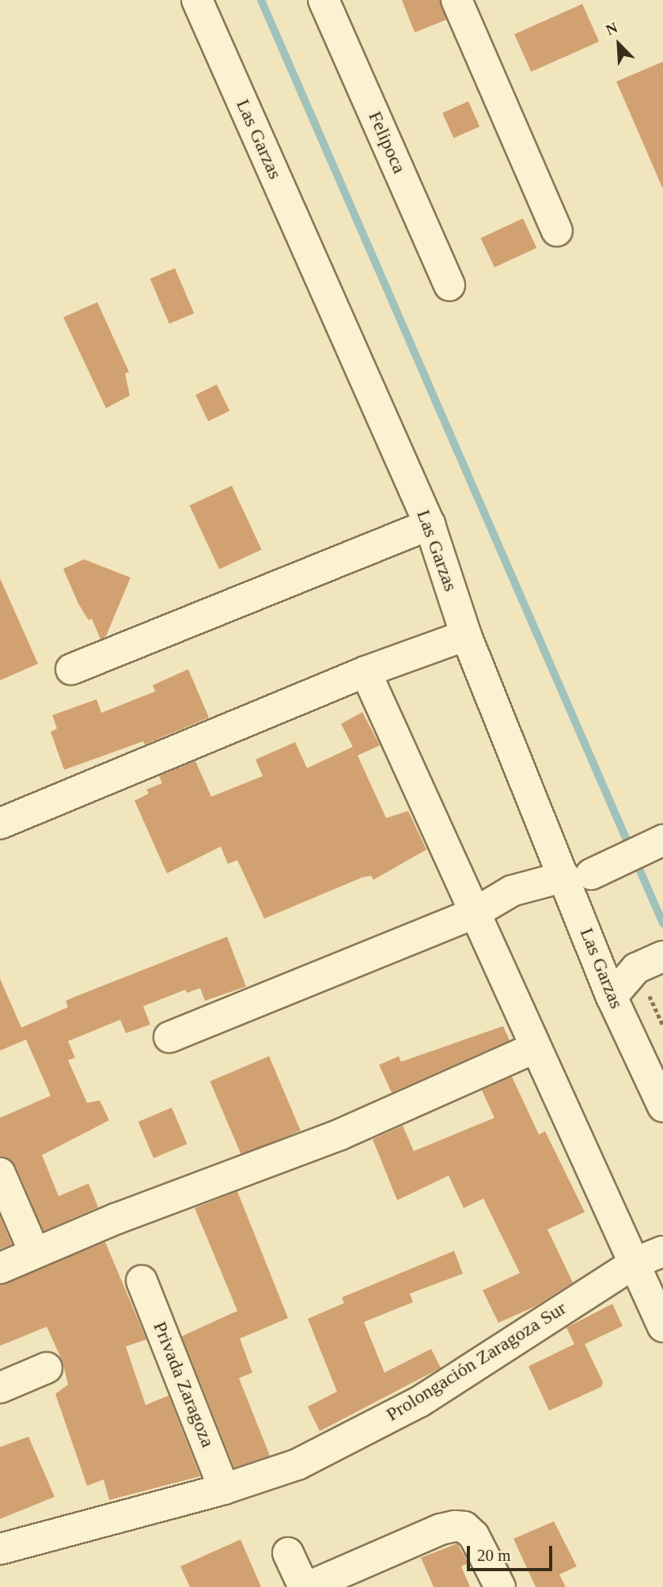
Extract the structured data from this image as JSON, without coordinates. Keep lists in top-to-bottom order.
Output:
{
  "streets": {
    "street": [
      "Las Garzas",
      "Felipoca",
      "Prolongación Zaragoza Sur",
      "Privada Zaragoza"
    ]
  },
  "crossings": [
    ["Prolongación Zaragoza Sur", "Privada Zaragoza"]
  ],
  "scale_bar": "20 m",
  "north": "top left"
}
